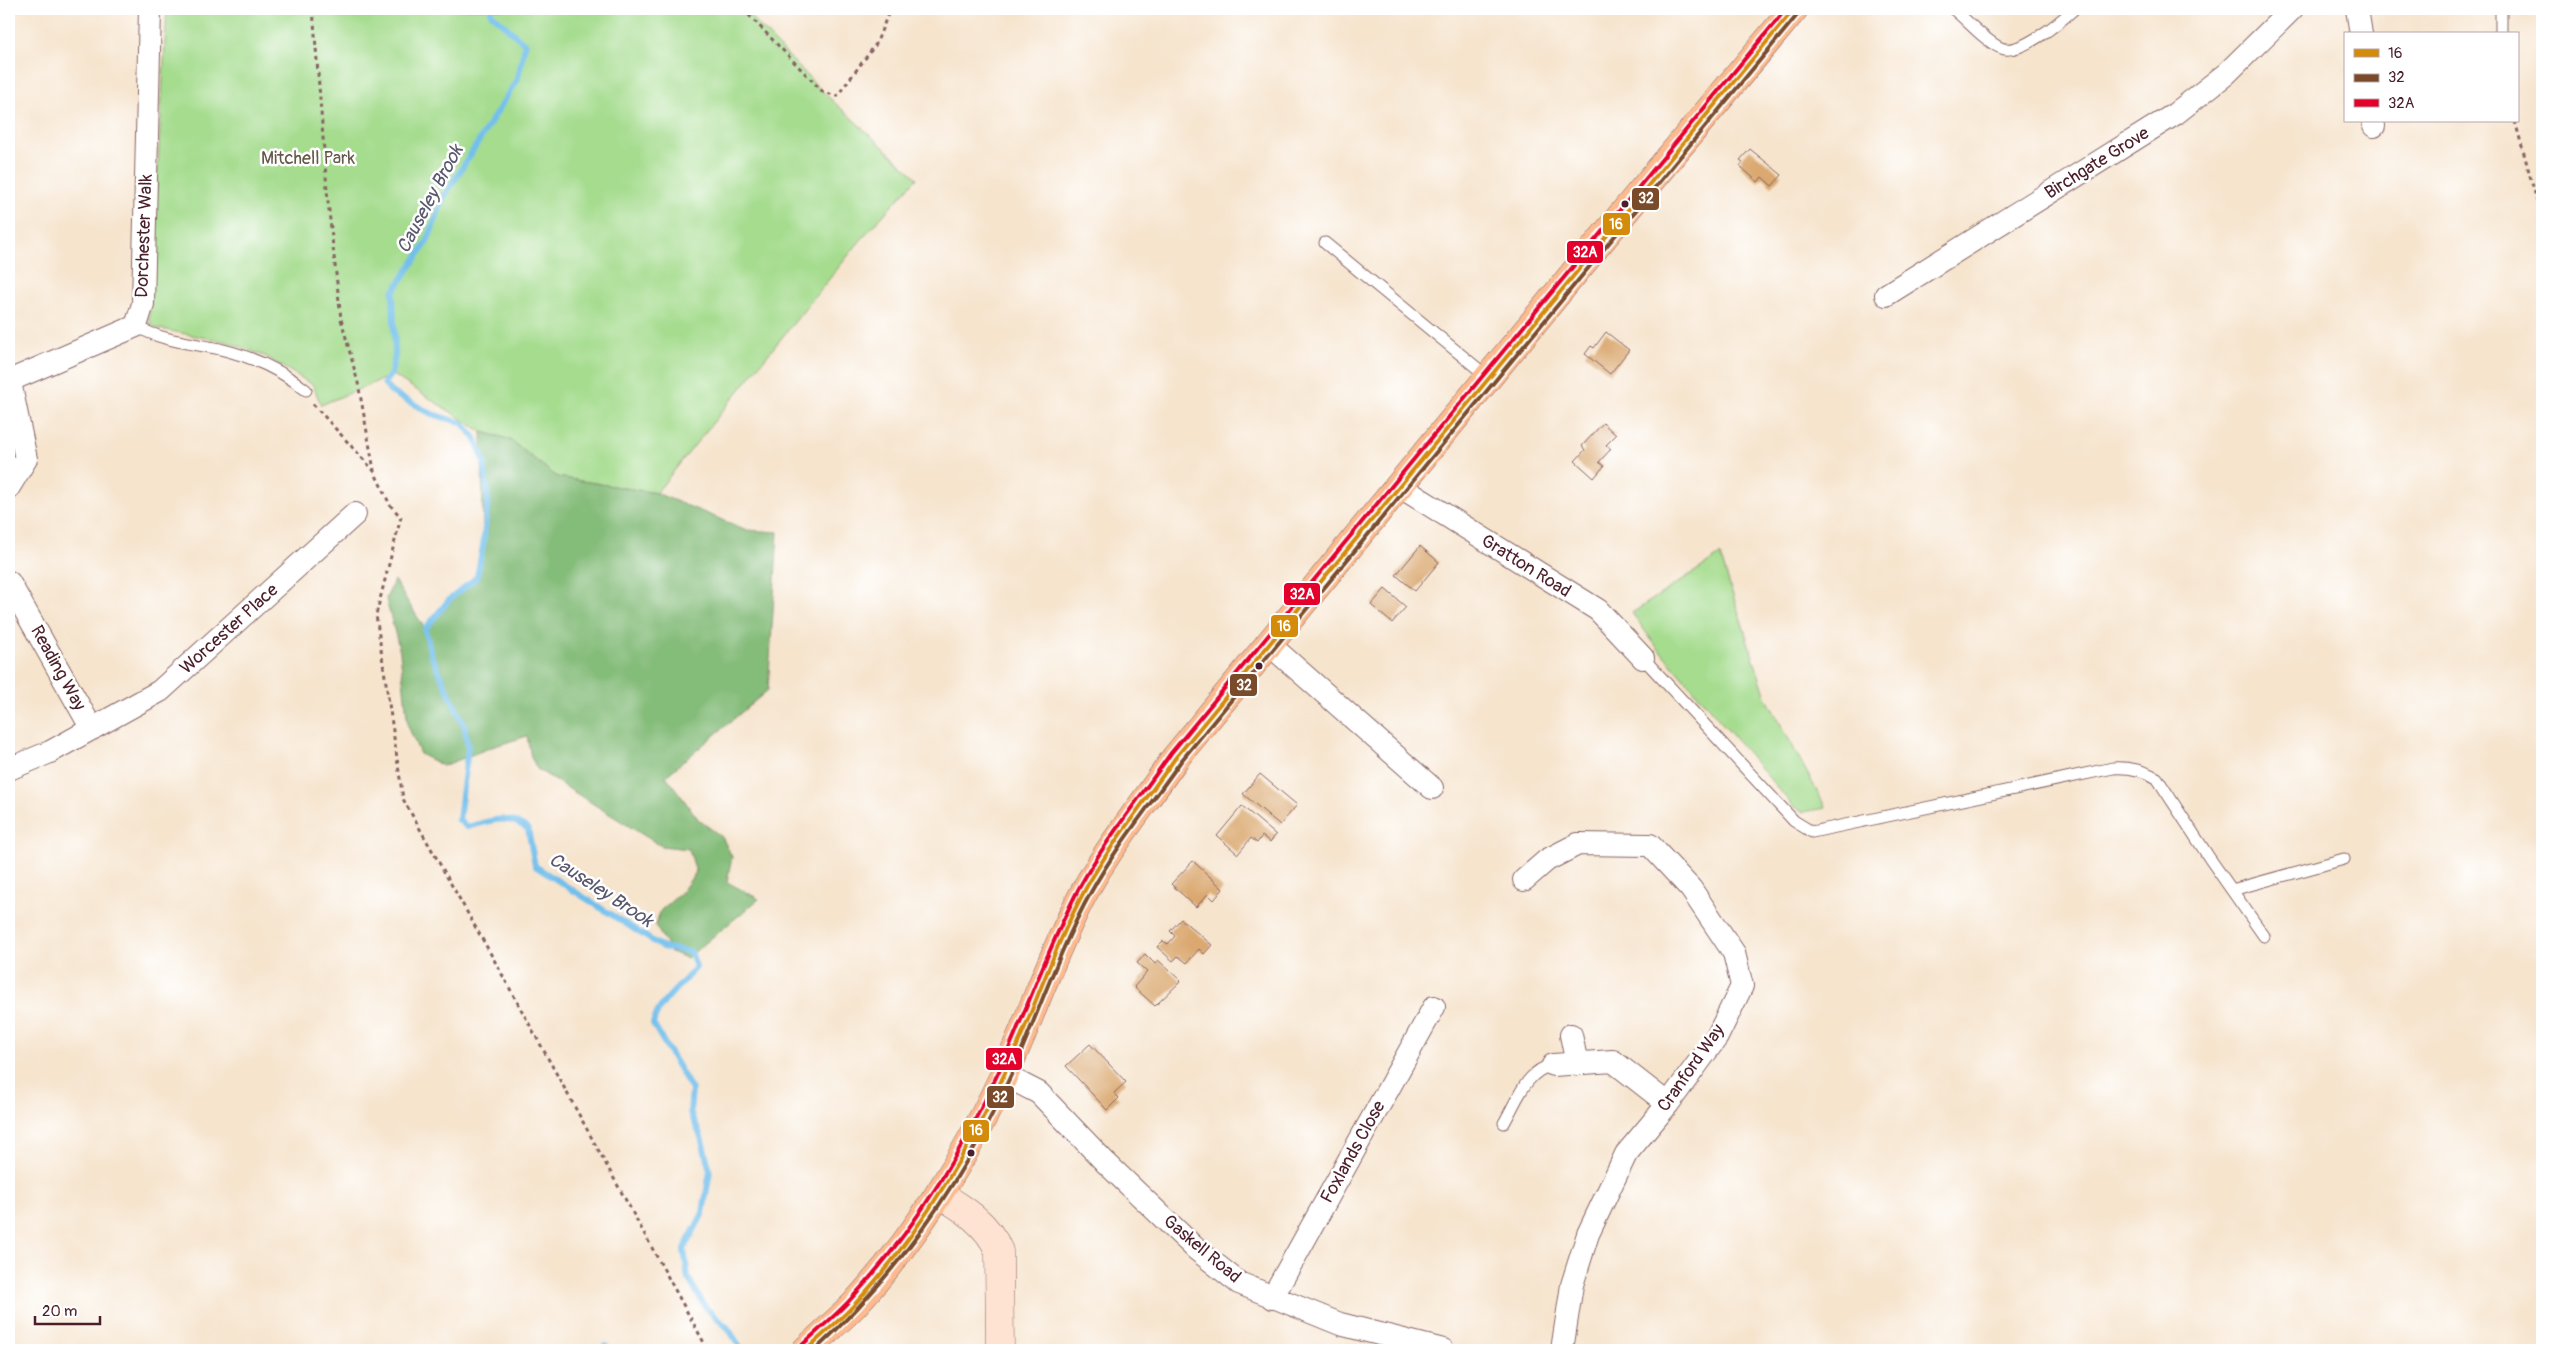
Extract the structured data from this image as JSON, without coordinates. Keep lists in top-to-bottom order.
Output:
{
  "streets": {
    "street": [
      "Birchgate Grove",
      "Dorchester Walk",
      "Gratton Road",
      "Worcester Place",
      "Reading Way",
      "Cranford Way",
      "Foxlands Close",
      "Gaskell Road"
    ]
  },
  "crossings": [
    ["Worcester Place", "Reading Way"],
    ["Foxlands Close", "Gaskell Road"]
  ],
  "water": ["Causeley Brook"],
  "parks": ["Mitchell Park"],
  "lines": ["transit line 16", "transit line 32A", "transit line 32"],
  "legend": ["16", "32", "32A"],
  "scale_bar": "20 m"
}
